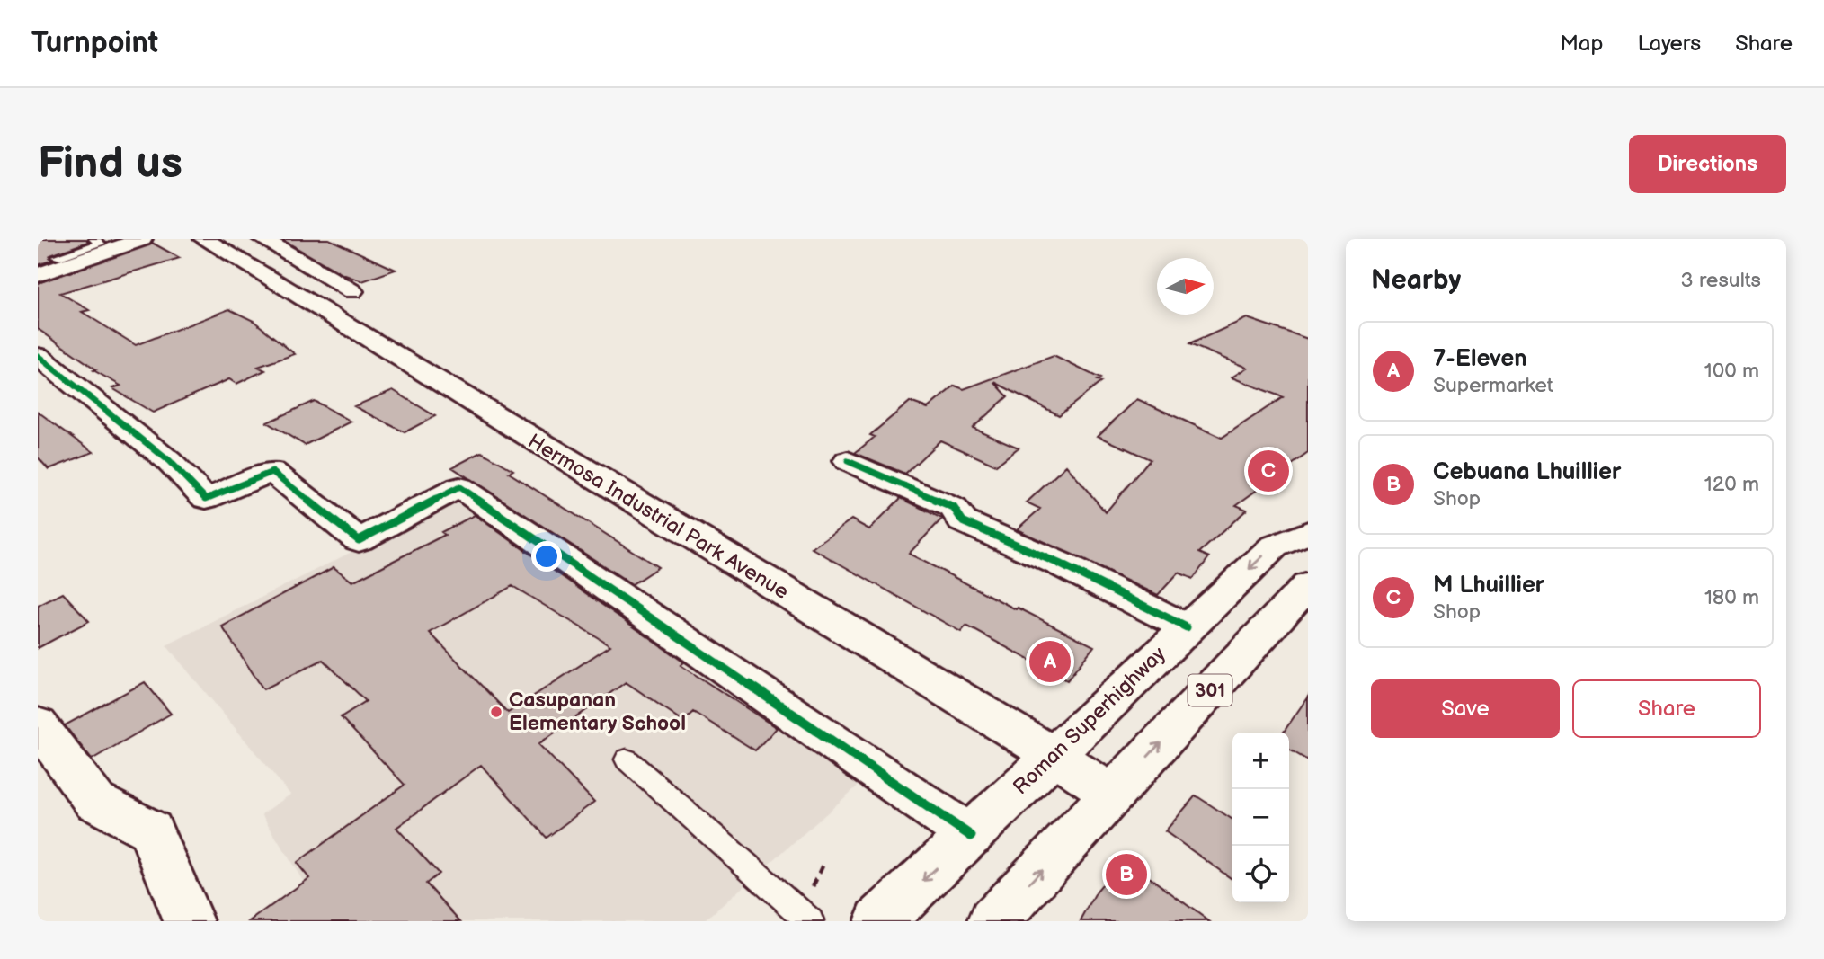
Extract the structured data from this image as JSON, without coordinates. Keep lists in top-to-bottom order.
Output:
{
  "streets": {
    "street": ["Hermosa Industrial Park Avenue", "301", "Roman Superhighway"]
  },
  "crossings": [
    ["Hermosa Industrial Park Avenue", "301"],
    ["Hermosa Industrial Park Avenue", "Roman Superhighway"]
  ],
  "places": ["Casupanan Elementary School"],
  "north": "right",
  "page": {
    "header": "Turnpoint",
    "nav": ["Map", "Layers", "Share"],
    "buttons": [
      "Directions",
      ["Save", "Share"]
    ],
    "title": "Find us",
    "heading": ["Nearby", "3 results"],
    "list": [
      {
        "mark": "A",
        "name": "7-Eleven",
        "note": "Supermarket",
        "value": "100 m"
      },
      {
        "mark": "B",
        "name": "Cebuana Lhuillier",
        "note": "Shop",
        "value": "120 m"
      },
      {
        "mark": "C",
        "name": "M Lhuillier",
        "note": "Shop",
        "value": "180 m"
      }
    ],
    "pins": ["C", "A", "B"],
    "map_buttons": ["+", "−"]
  }
}
